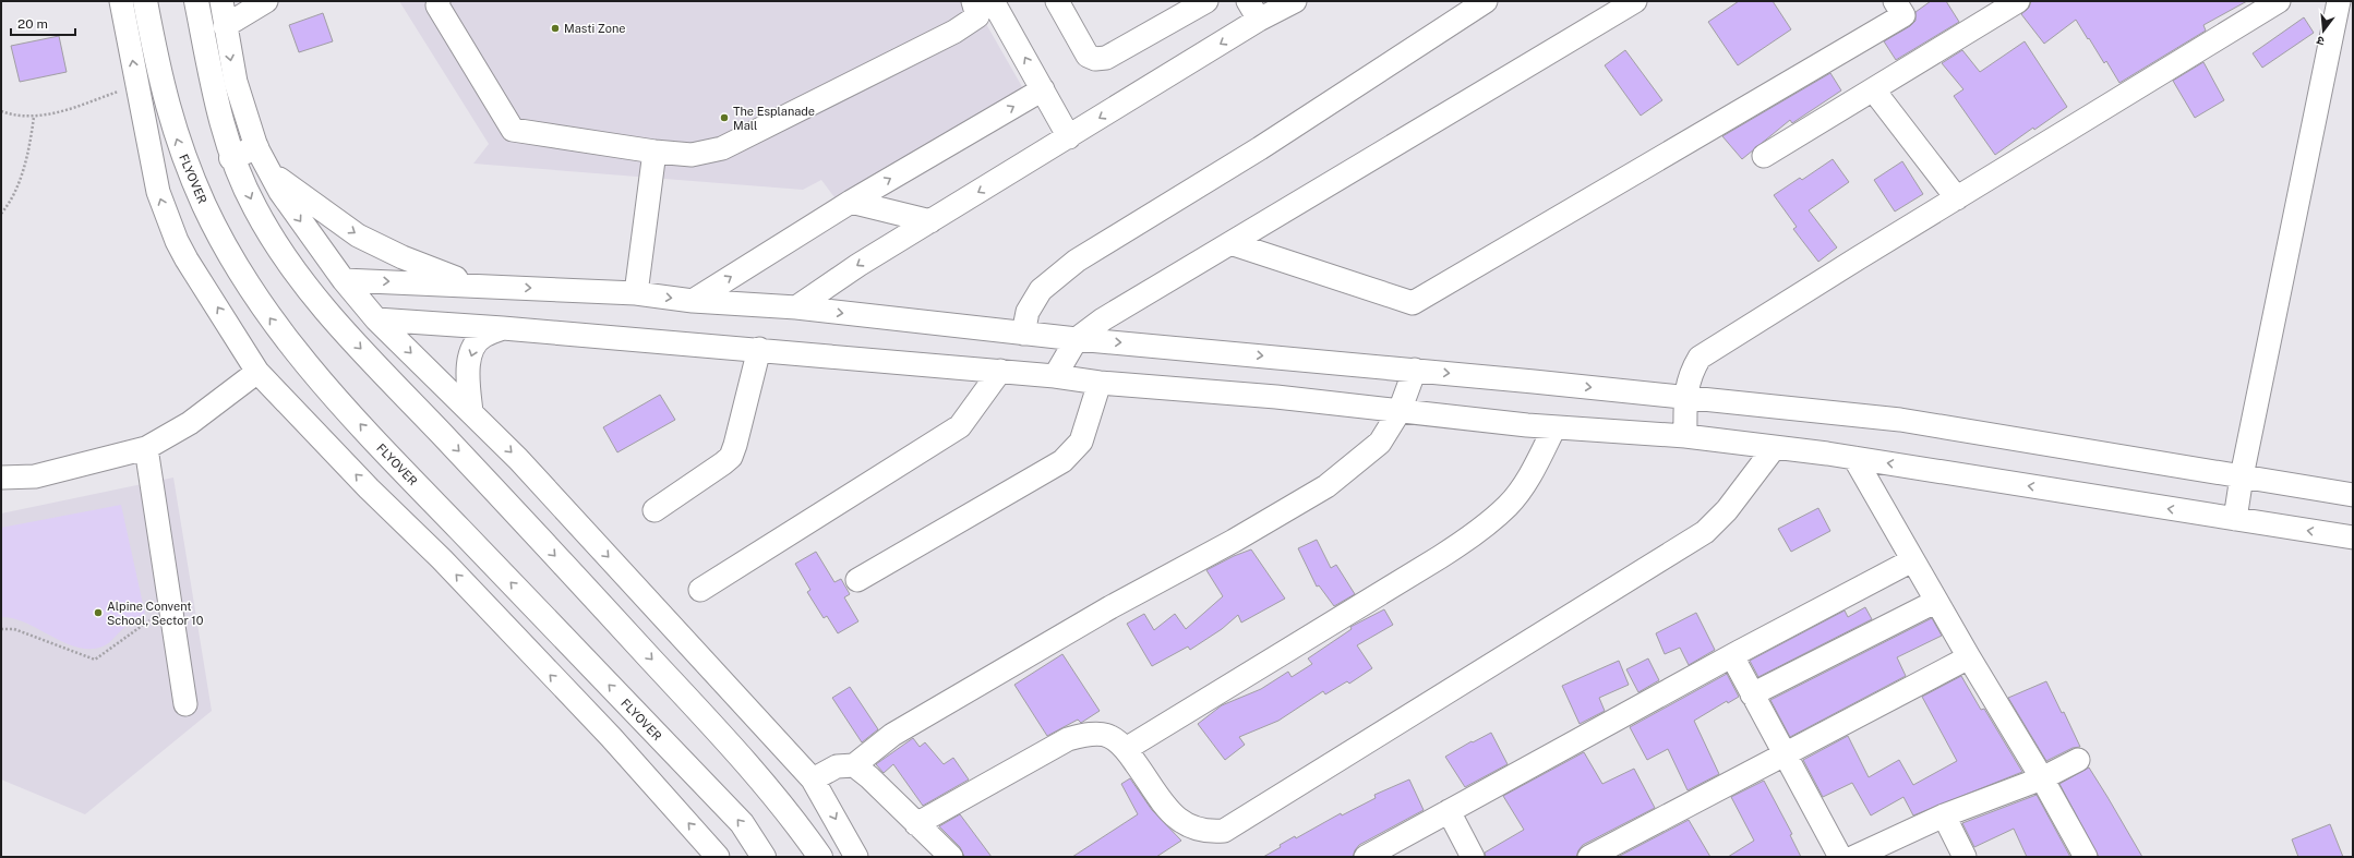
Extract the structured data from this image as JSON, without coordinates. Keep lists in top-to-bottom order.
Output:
{
  "streets": {
    "main road": ["FLYOVER"]
  },
  "places": ["Masti Zone", "The Esplanade Mall", "Alpine Convent School, Sector 10"],
  "scale_bar": "20 m",
  "north": "bottom"
}
